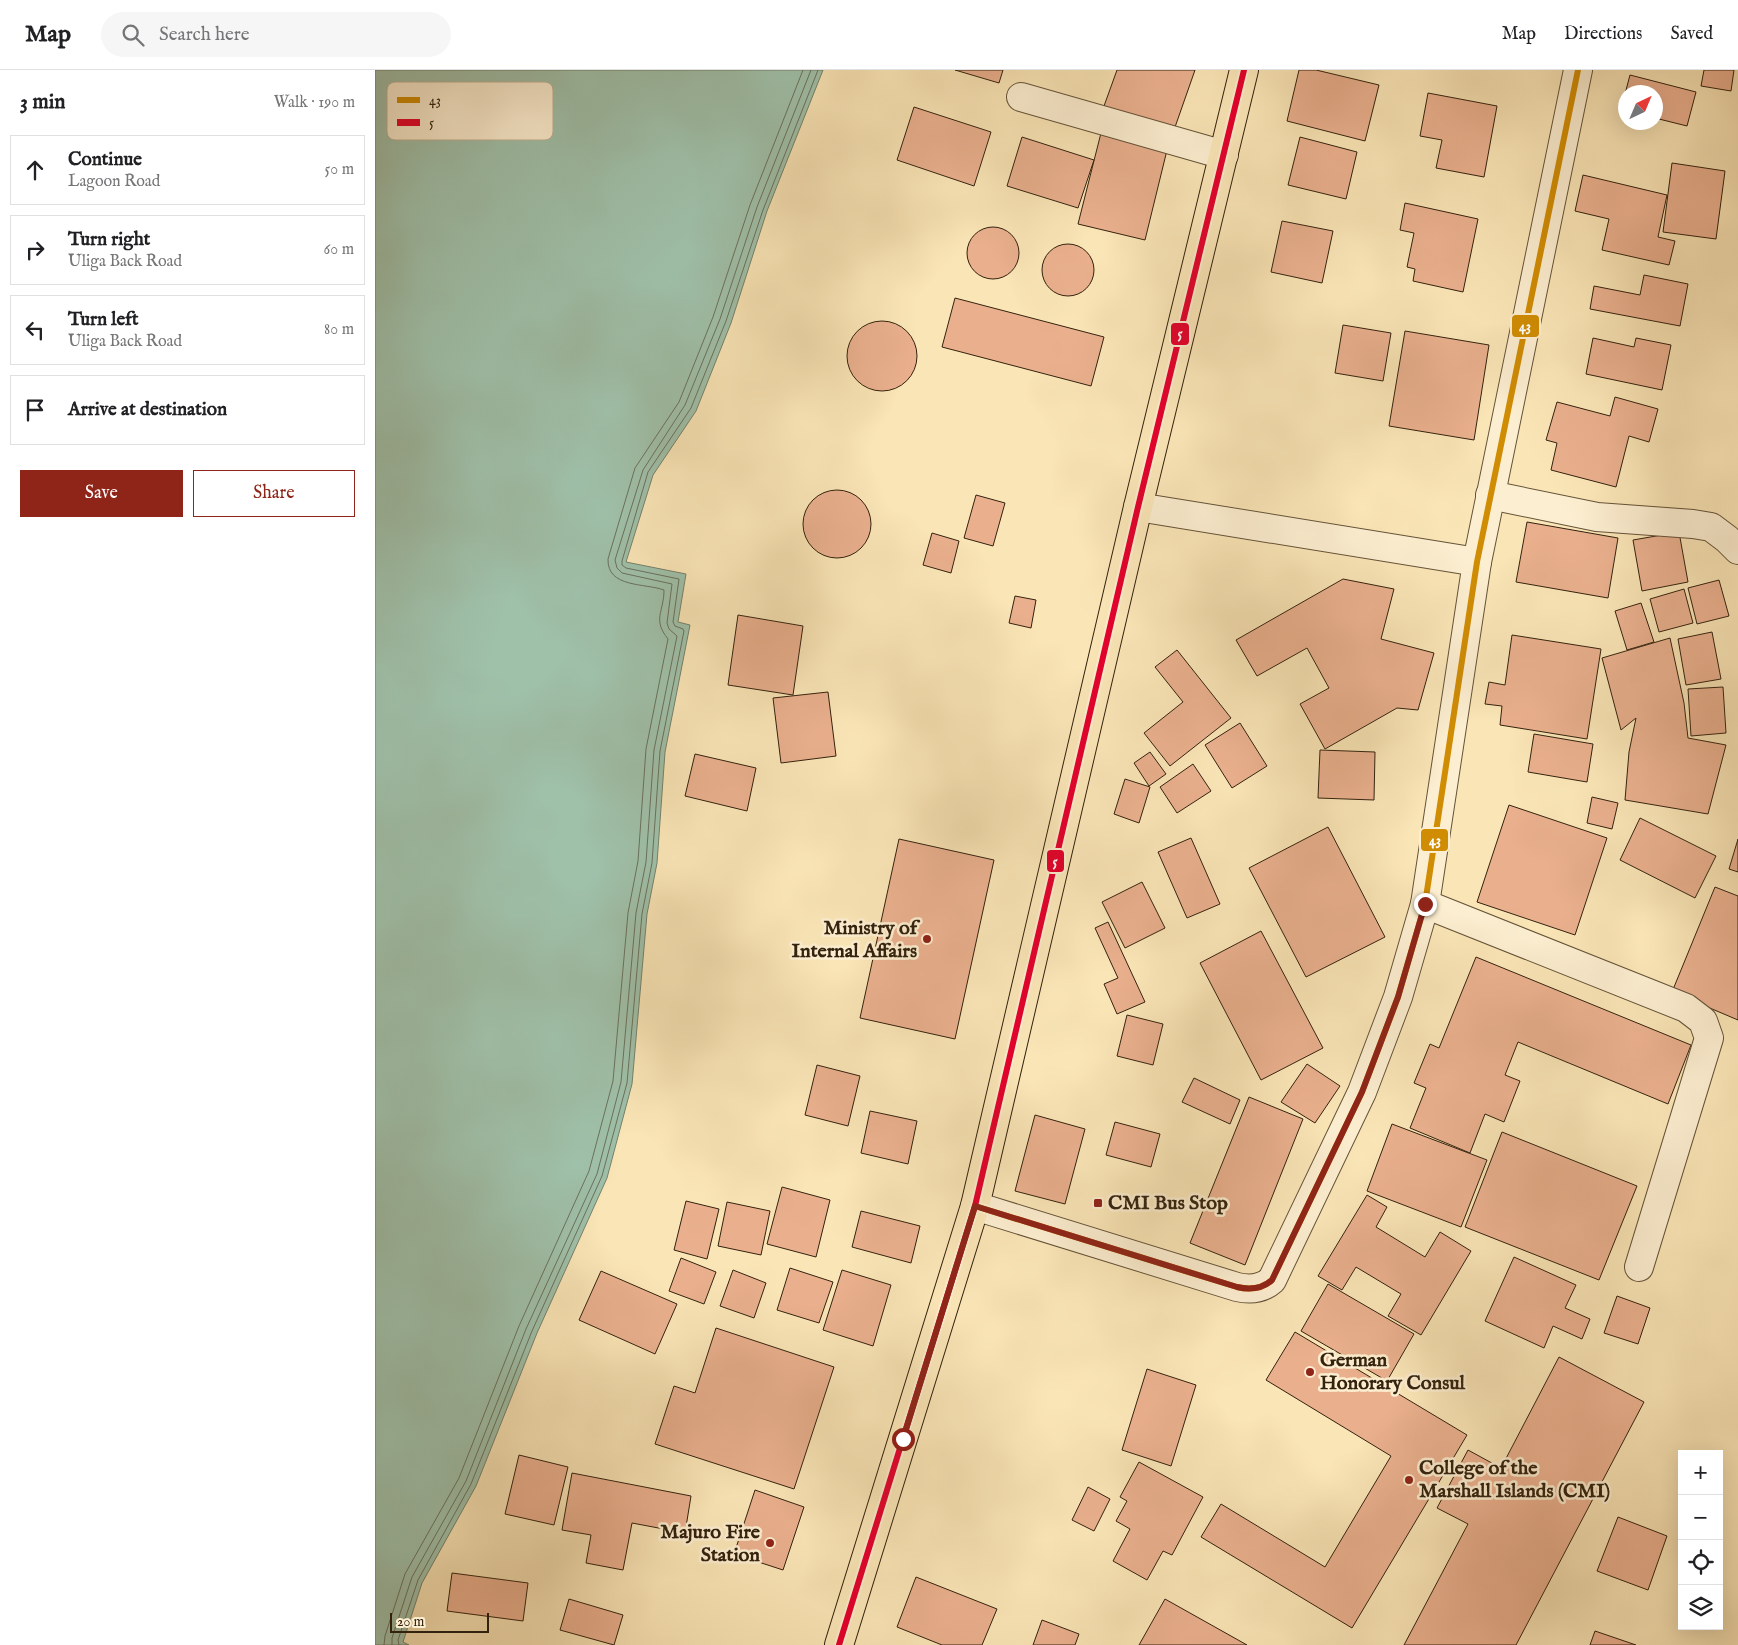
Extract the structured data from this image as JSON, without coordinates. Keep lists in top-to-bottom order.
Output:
{
  "places": {
    "other": [
      "Ministry of Internal Affairs",
      "German Honorary Consul",
      "College of the Marshall Islands (CMI)",
      "Majuro Fire Station"
    ],
    "transit": ["CMI Bus Stop"]
  },
  "lines": ["transit line 43", "transit line 5"],
  "legend": ["43", "5"],
  "scale_bar": "20 m",
  "north": "top right",
  "page": {
    "header": "Map",
    "search": "Search here",
    "nav": ["Map", "Directions", "Saved"],
    "heading": ["3 min", "Walk · 190 m"],
    "list": [
      ["Continue", "Lagoon Road", "50 m"],
      ["Turn right", "Uliga Back Road", "60 m"],
      ["Turn left", "Uliga Back Road", "80 m"],
      "Arrive at destination"
    ],
    "buttons": ["Save", "Share"],
    "map_buttons": ["+", "−"],
    "scale": "20 m"
  }
}
